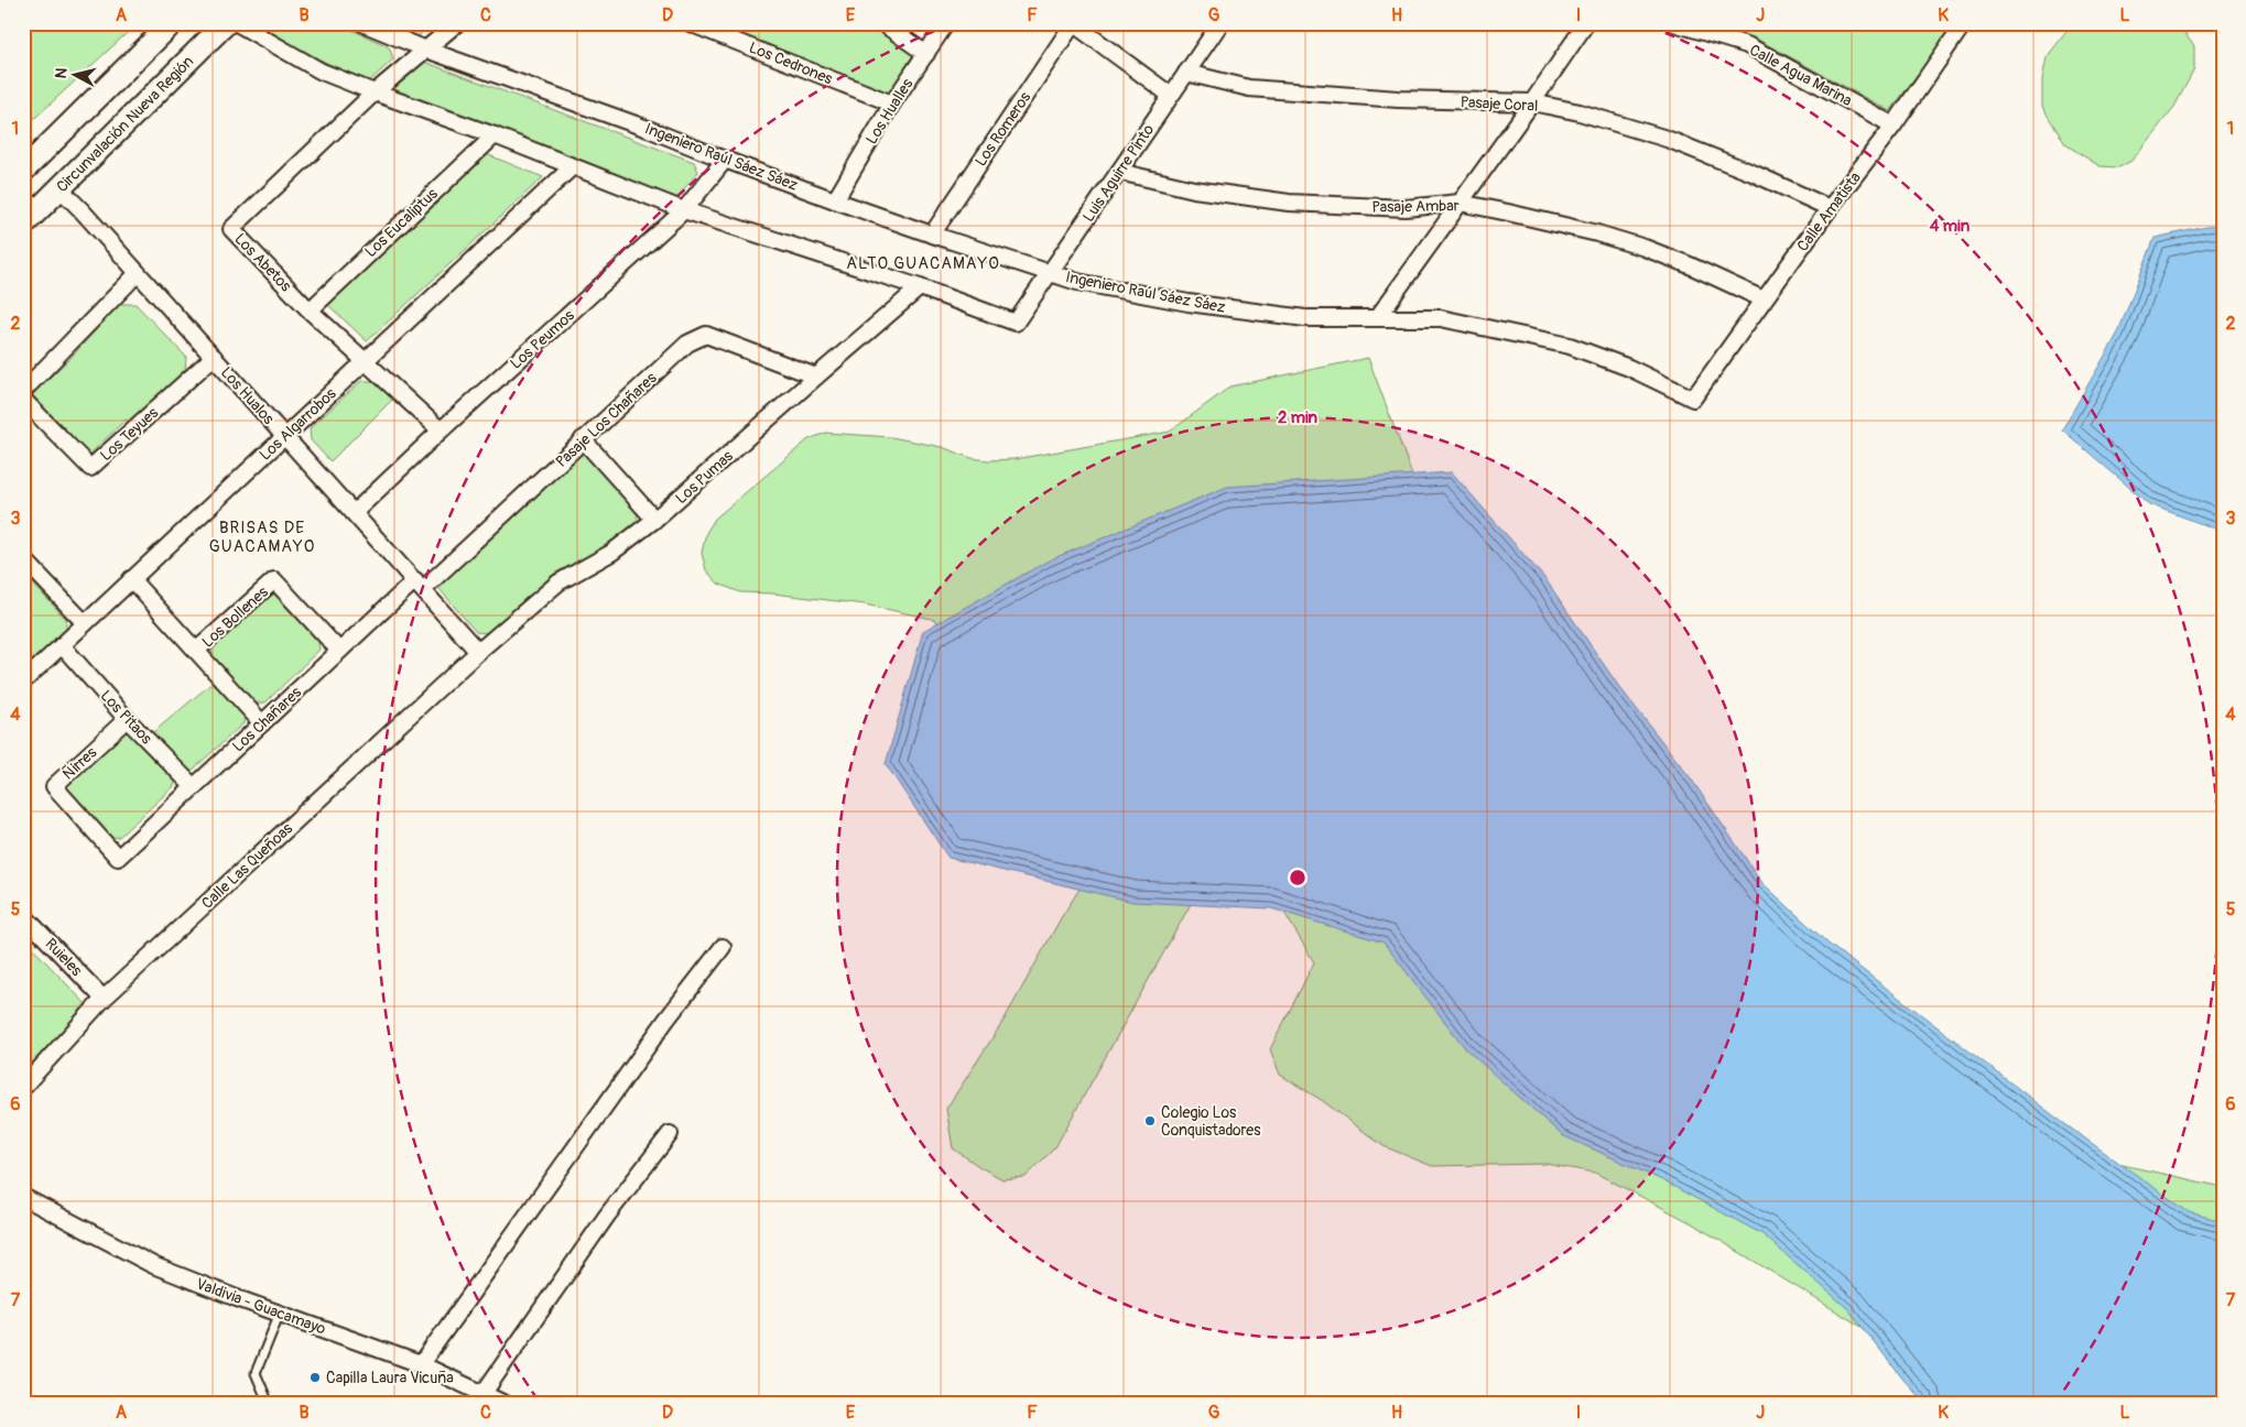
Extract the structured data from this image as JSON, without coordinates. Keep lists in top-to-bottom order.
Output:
{
  "streets": {
    "main road": ["Circunvalación Nueva Región"],
    "street": [
      "Los Cedrones",
      "Calle Agua Marina",
      "Pasaje Coral",
      "Los Hualles",
      "Los Romeros",
      "Ingeniero Raúl Sáez Sáez",
      "Luis Aguirre Pinto",
      "Pasaje Ambar",
      "Calle Amatista",
      "Los Eucaliptus",
      "Los Abetos",
      "Los Peumos",
      "Los Hualos",
      "Pasaje Los Chañares",
      "Los Algarrobos",
      "Los Teyues",
      "Los Pumas",
      "Los Bollenes",
      "Los Pitaos",
      "Los Chañares",
      "Ñirres",
      "Calle Las Queñoas",
      "Ruieles",
      "Valdivia - Guacamayo"
    ]
  },
  "crossings": [
    ["Los Cedrones", "Los Hualles"],
    ["Calle Agua Marina", "Calle Amatista"],
    ["Pasaje Coral", "Luis Aguirre Pinto"],
    ["Pasaje Coral", "Calle Amatista"],
    ["Los Hualles", "Ingeniero Raúl Sáez Sáez"],
    ["Circunvalación Nueva Región", "Los Hualos"],
    ["Los Romeros", "Ingeniero Raúl Sáez Sáez"],
    ["Ingeniero Raúl Sáez Sáez", "Luis Aguirre Pinto"],
    ["Ingeniero Raúl Sáez Sáez", "Calle Amatista"],
    ["Ingeniero Raúl Sáez Sáez", "Los Peumos"],
    ["Luis Aguirre Pinto", "Pasaje Ambar"],
    ["Luis Aguirre Pinto", "Los Pumas"],
    ["Pasaje Ambar", "Calle Amatista"],
    ["Los Eucaliptus", "Los Abetos"],
    ["Los Abetos", "Los Peumos"],
    ["Los Abetos", "Los Algarrobos"],
    ["Los Peumos", "Los Hualos"],
    ["Los Hualos", "Pasaje Los Chañares"],
    ["Los Hualos", "Los Algarrobos"],
    ["Los Hualos", "Los Teyues"],
    ["Los Hualos", "Los Pumas"],
    ["Los Hualos", "Los Chañares"],
    ["Los Hualos", "Calle Las Queñoas"],
    ["Pasaje Los Chañares", "Los Pumas"],
    ["Pasaje Los Chañares", "Los Chañares"],
    ["Los Algarrobos", "Los Pitaos"],
    ["Los Pumas", "Calle Las Queñoas"],
    ["Los Bollenes", "Los Chañares"],
    ["Los Pitaos", "Los Chañares"],
    ["Los Pitaos", "Ñirres"],
    ["Los Chañares", "Ñirres"],
    ["Calle Las Queñoas", "Ruieles"]
  ],
  "districts": ["ALTO GUACAMAYO", "BRISAS DE GUACAMAYO"],
  "places": ["Colegio Los Conquistadores", "Capilla Laura Vicuña"],
  "north": "left",
  "grid": {
    "columns": [
      "A",
      "B",
      "C",
      "D",
      "E",
      "F",
      "G",
      "H",
      "I",
      "J",
      "K",
      "L"
    ],
    "rows": [
      "1",
      "2",
      "3",
      "4",
      "5",
      "6",
      "7"
    ]
  },
  "rings": ["4 min", "2 min"]
}
